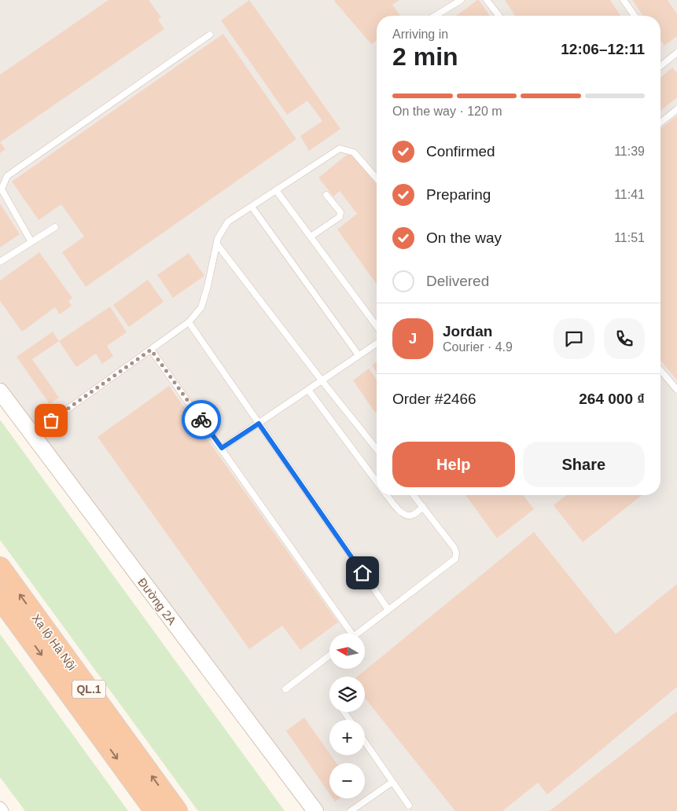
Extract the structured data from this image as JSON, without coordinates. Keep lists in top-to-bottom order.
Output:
{
  "streets": {
    "highway": ["Xa lộ Hà Nội", "QL.1"],
    "street": ["Đường 2A"]
  },
  "north": "left",
  "page": {
    "heading": ["2 min", "Arriving in", "12:06–12:11"],
    "panel": [
      "Jordan",
      "Courier · 4.9",
      "Order #2466",
      "264 000 ₫"
    ],
    "bar": "On the way · 120 m",
    "list": [
      ["Confirmed", "11:39"],
      ["Preparing", "11:41"],
      ["On the way", "11:51"],
      "Delivered"
    ],
    "round": "J",
    "buttons": ["Help", "Share"],
    "map_buttons": ["+", "−"]
  }
}
